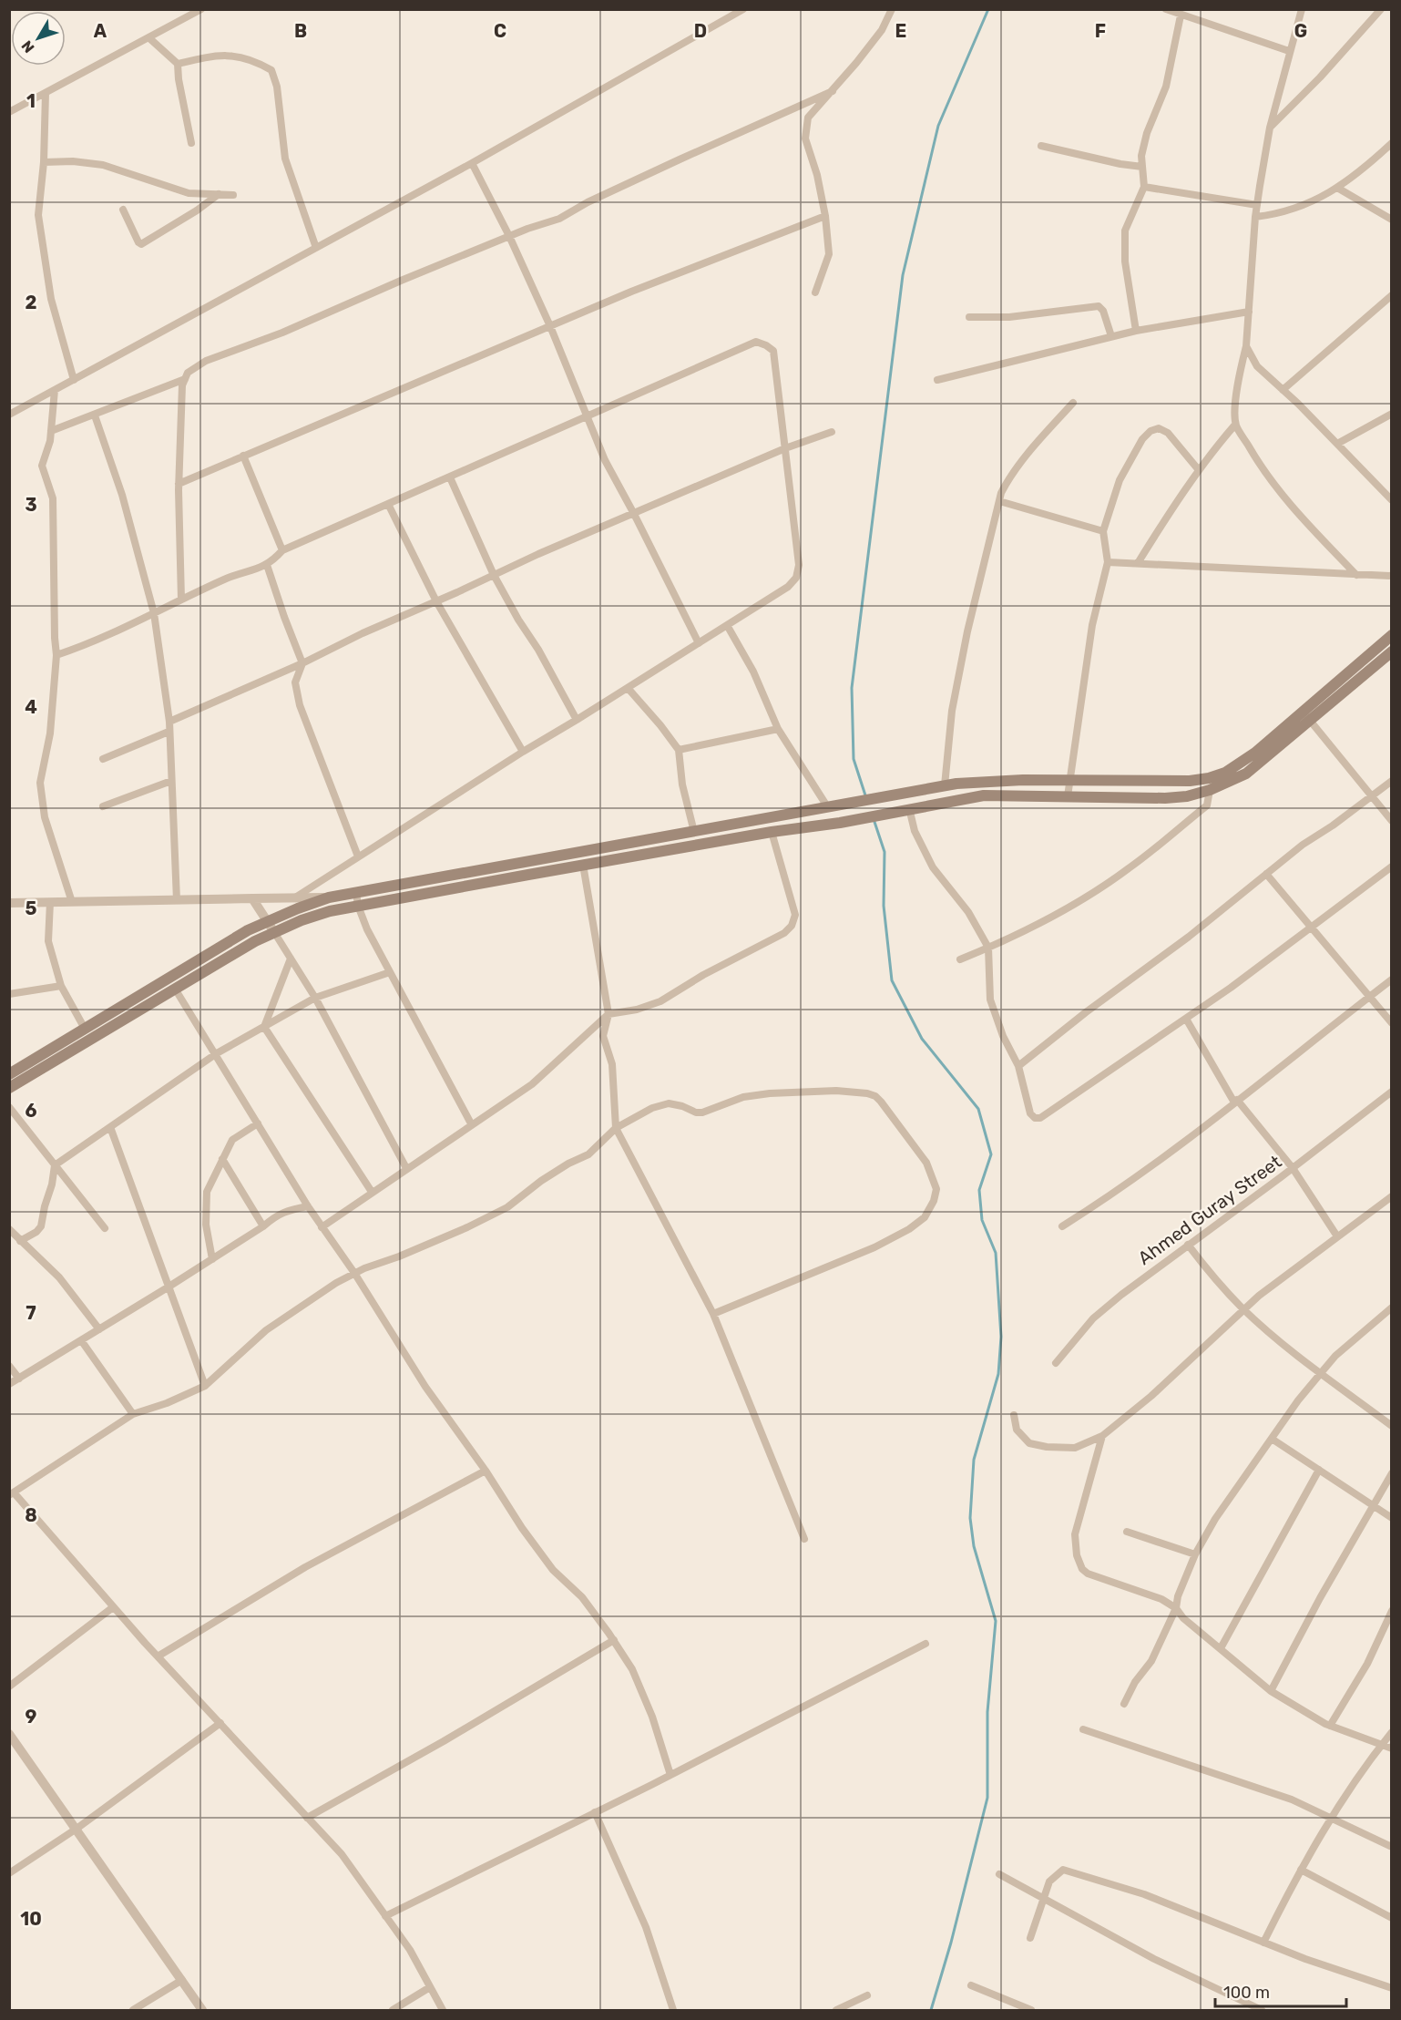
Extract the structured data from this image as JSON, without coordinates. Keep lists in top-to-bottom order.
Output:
{
  "streets": {
    "street": ["Ahmed Guray Street"]
  },
  "scale_bar": "100 m",
  "north": "bottom left",
  "grid": {
    "columns": [
      "A",
      "B",
      "C",
      "D",
      "E",
      "F",
      "G"
    ],
    "rows": [
      "1",
      "2",
      "3",
      "4",
      "5",
      "6",
      "7",
      "8",
      "9",
      "10"
    ]
  }
}
